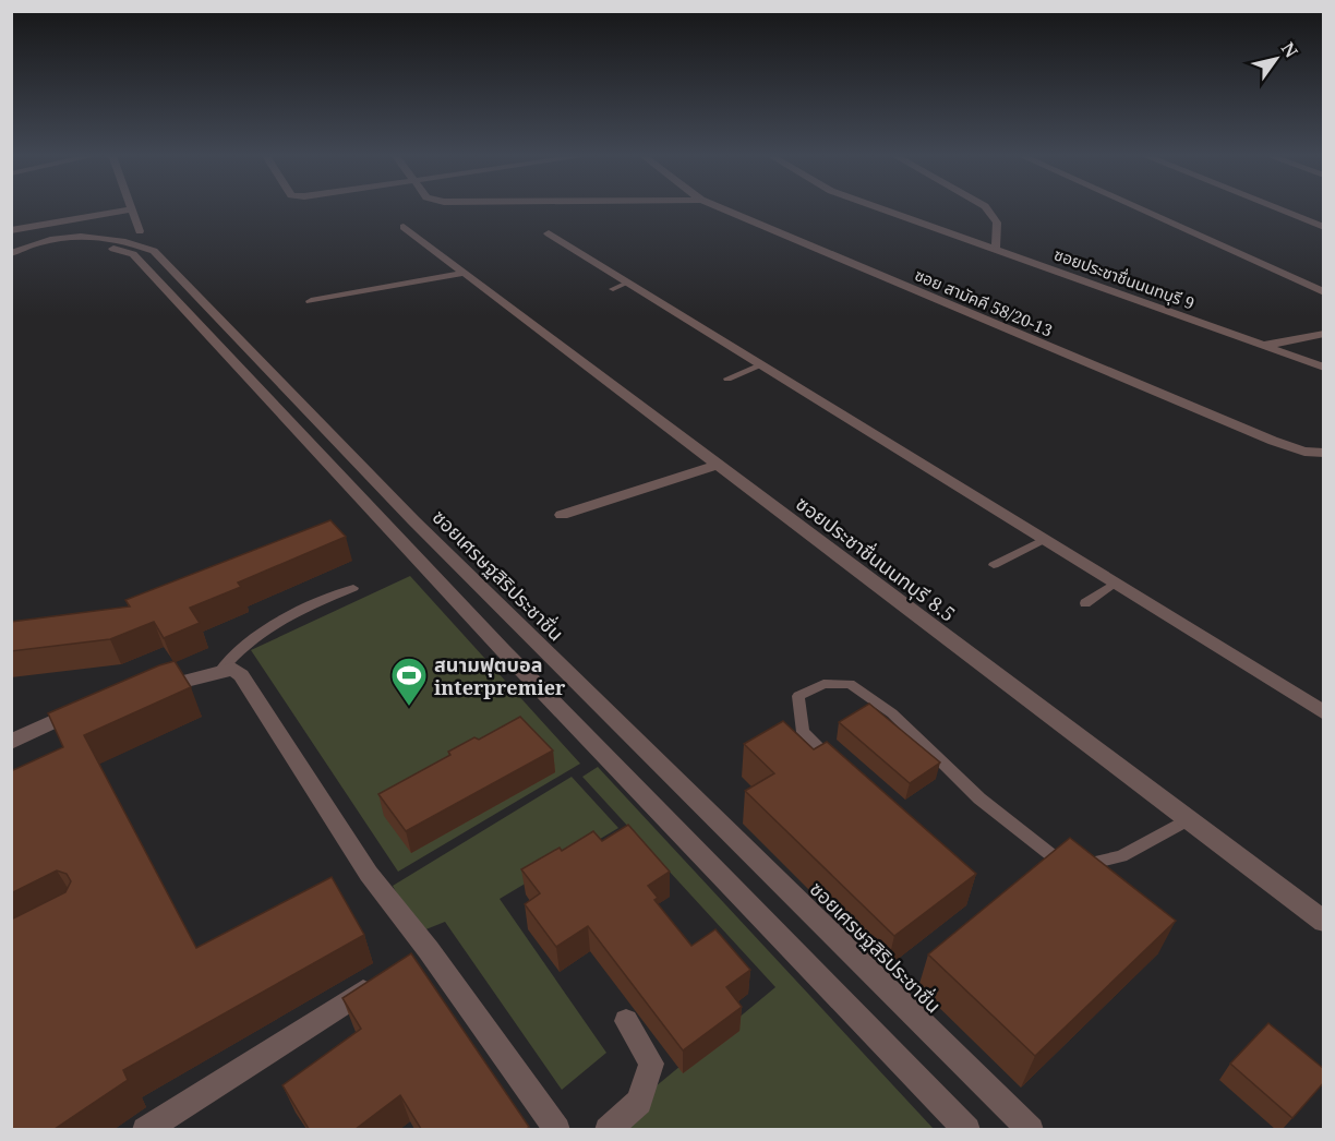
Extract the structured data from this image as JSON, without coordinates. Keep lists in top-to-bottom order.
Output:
{
  "streets": {
    "street": [
      "ซอยประชาชื่นนนทบุรี 9",
      "ซอย สามัคคี 58/20-13",
      "ซอยประชาชื่นนนทบุรี 8.5",
      "ซอยเศรษฐสิริประชาชื่น"
    ]
  },
  "places": {
    "sports": ["สนามฟุตบอล interpremier"]
  },
  "north": "top right"
}
